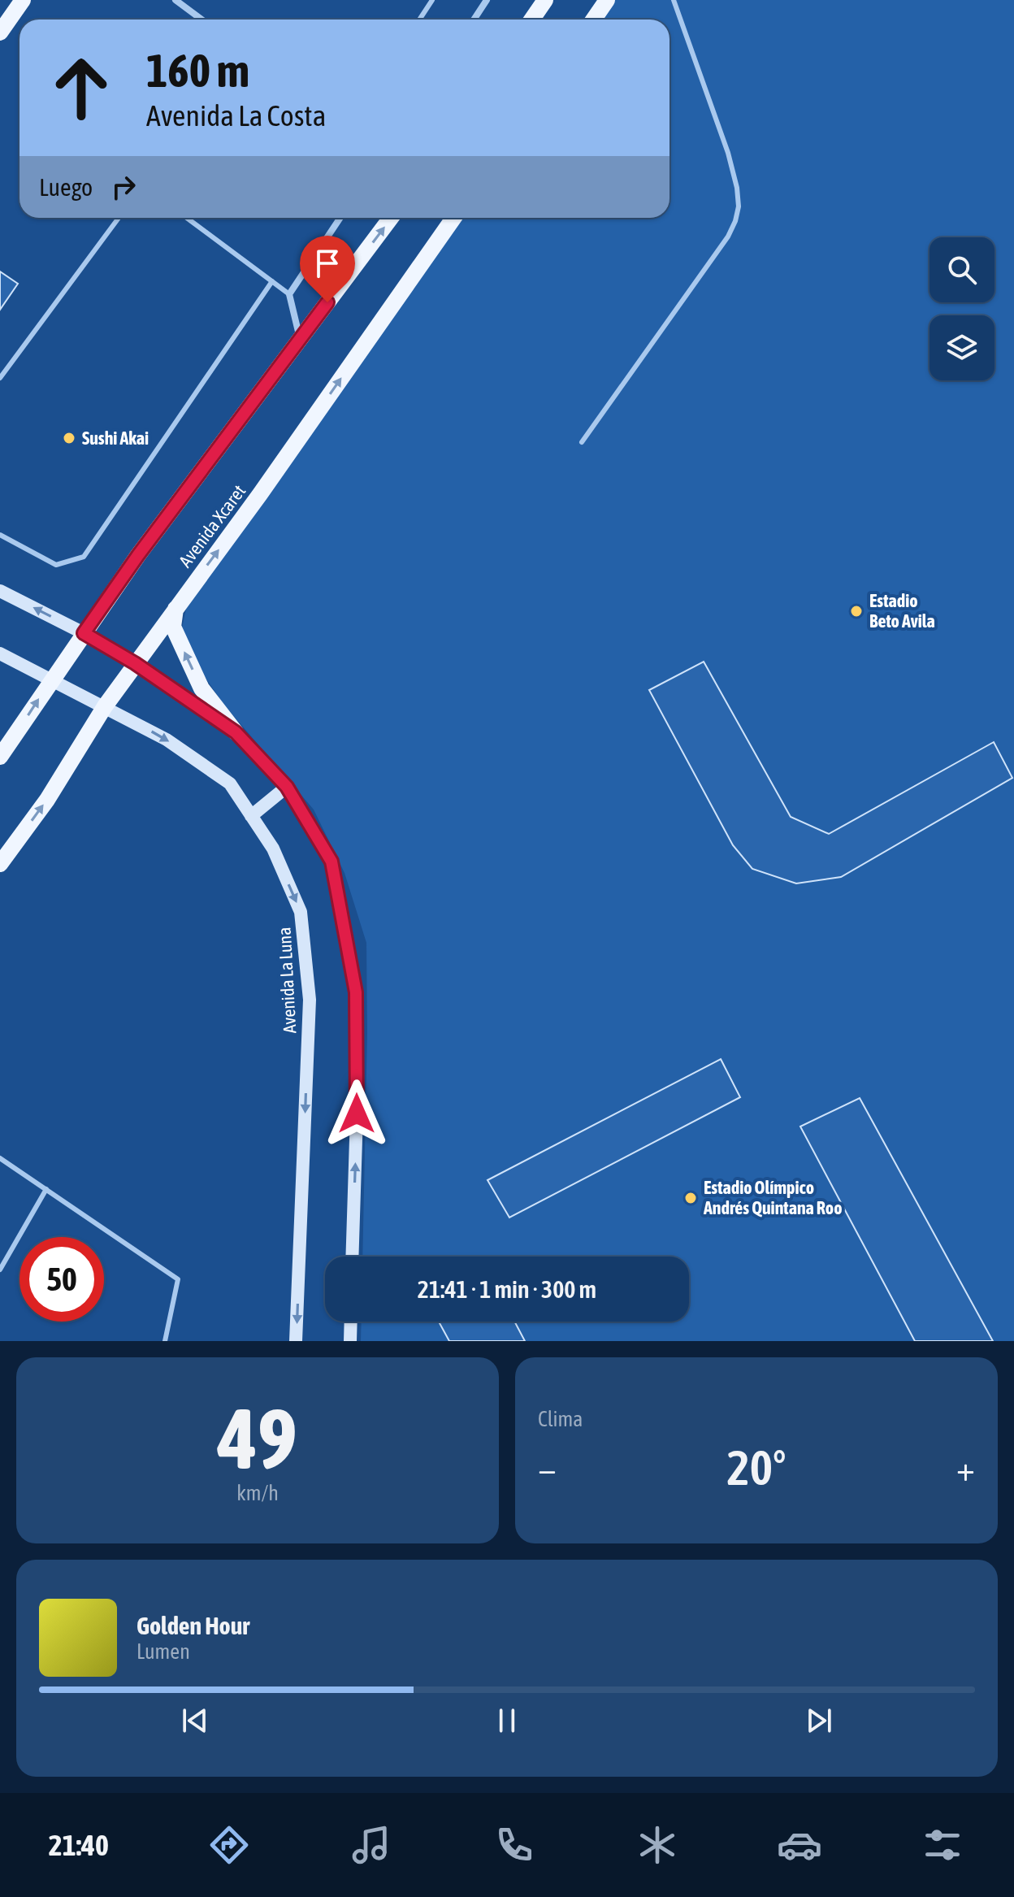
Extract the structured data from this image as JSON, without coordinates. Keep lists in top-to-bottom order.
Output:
{
  "streets": {
    "main road": ["Avenida Xcaret", "Avenida La Luna"]
  },
  "crossings": [
    ["Avenida Xcaret", "Avenida La Luna"]
  ],
  "places": ["Sushi Akai", "Estadio Beto Avila", "Estadio Olímpico Andrés Quintana Roo"],
  "page": {
    "turn": ["160 m", "Avenida La Costa"],
    "then": "Luego",
    "limit": "50",
    "trip": "21:41 · 1 min · 300 m",
    "tile": [
      ["49", "km/h"],
      "Clima"
    ],
    "heat": ["−", "20°", "+"],
    "song": ["Golden Hour", "Lumen"],
    "tabs": "21:40"
  }
}
